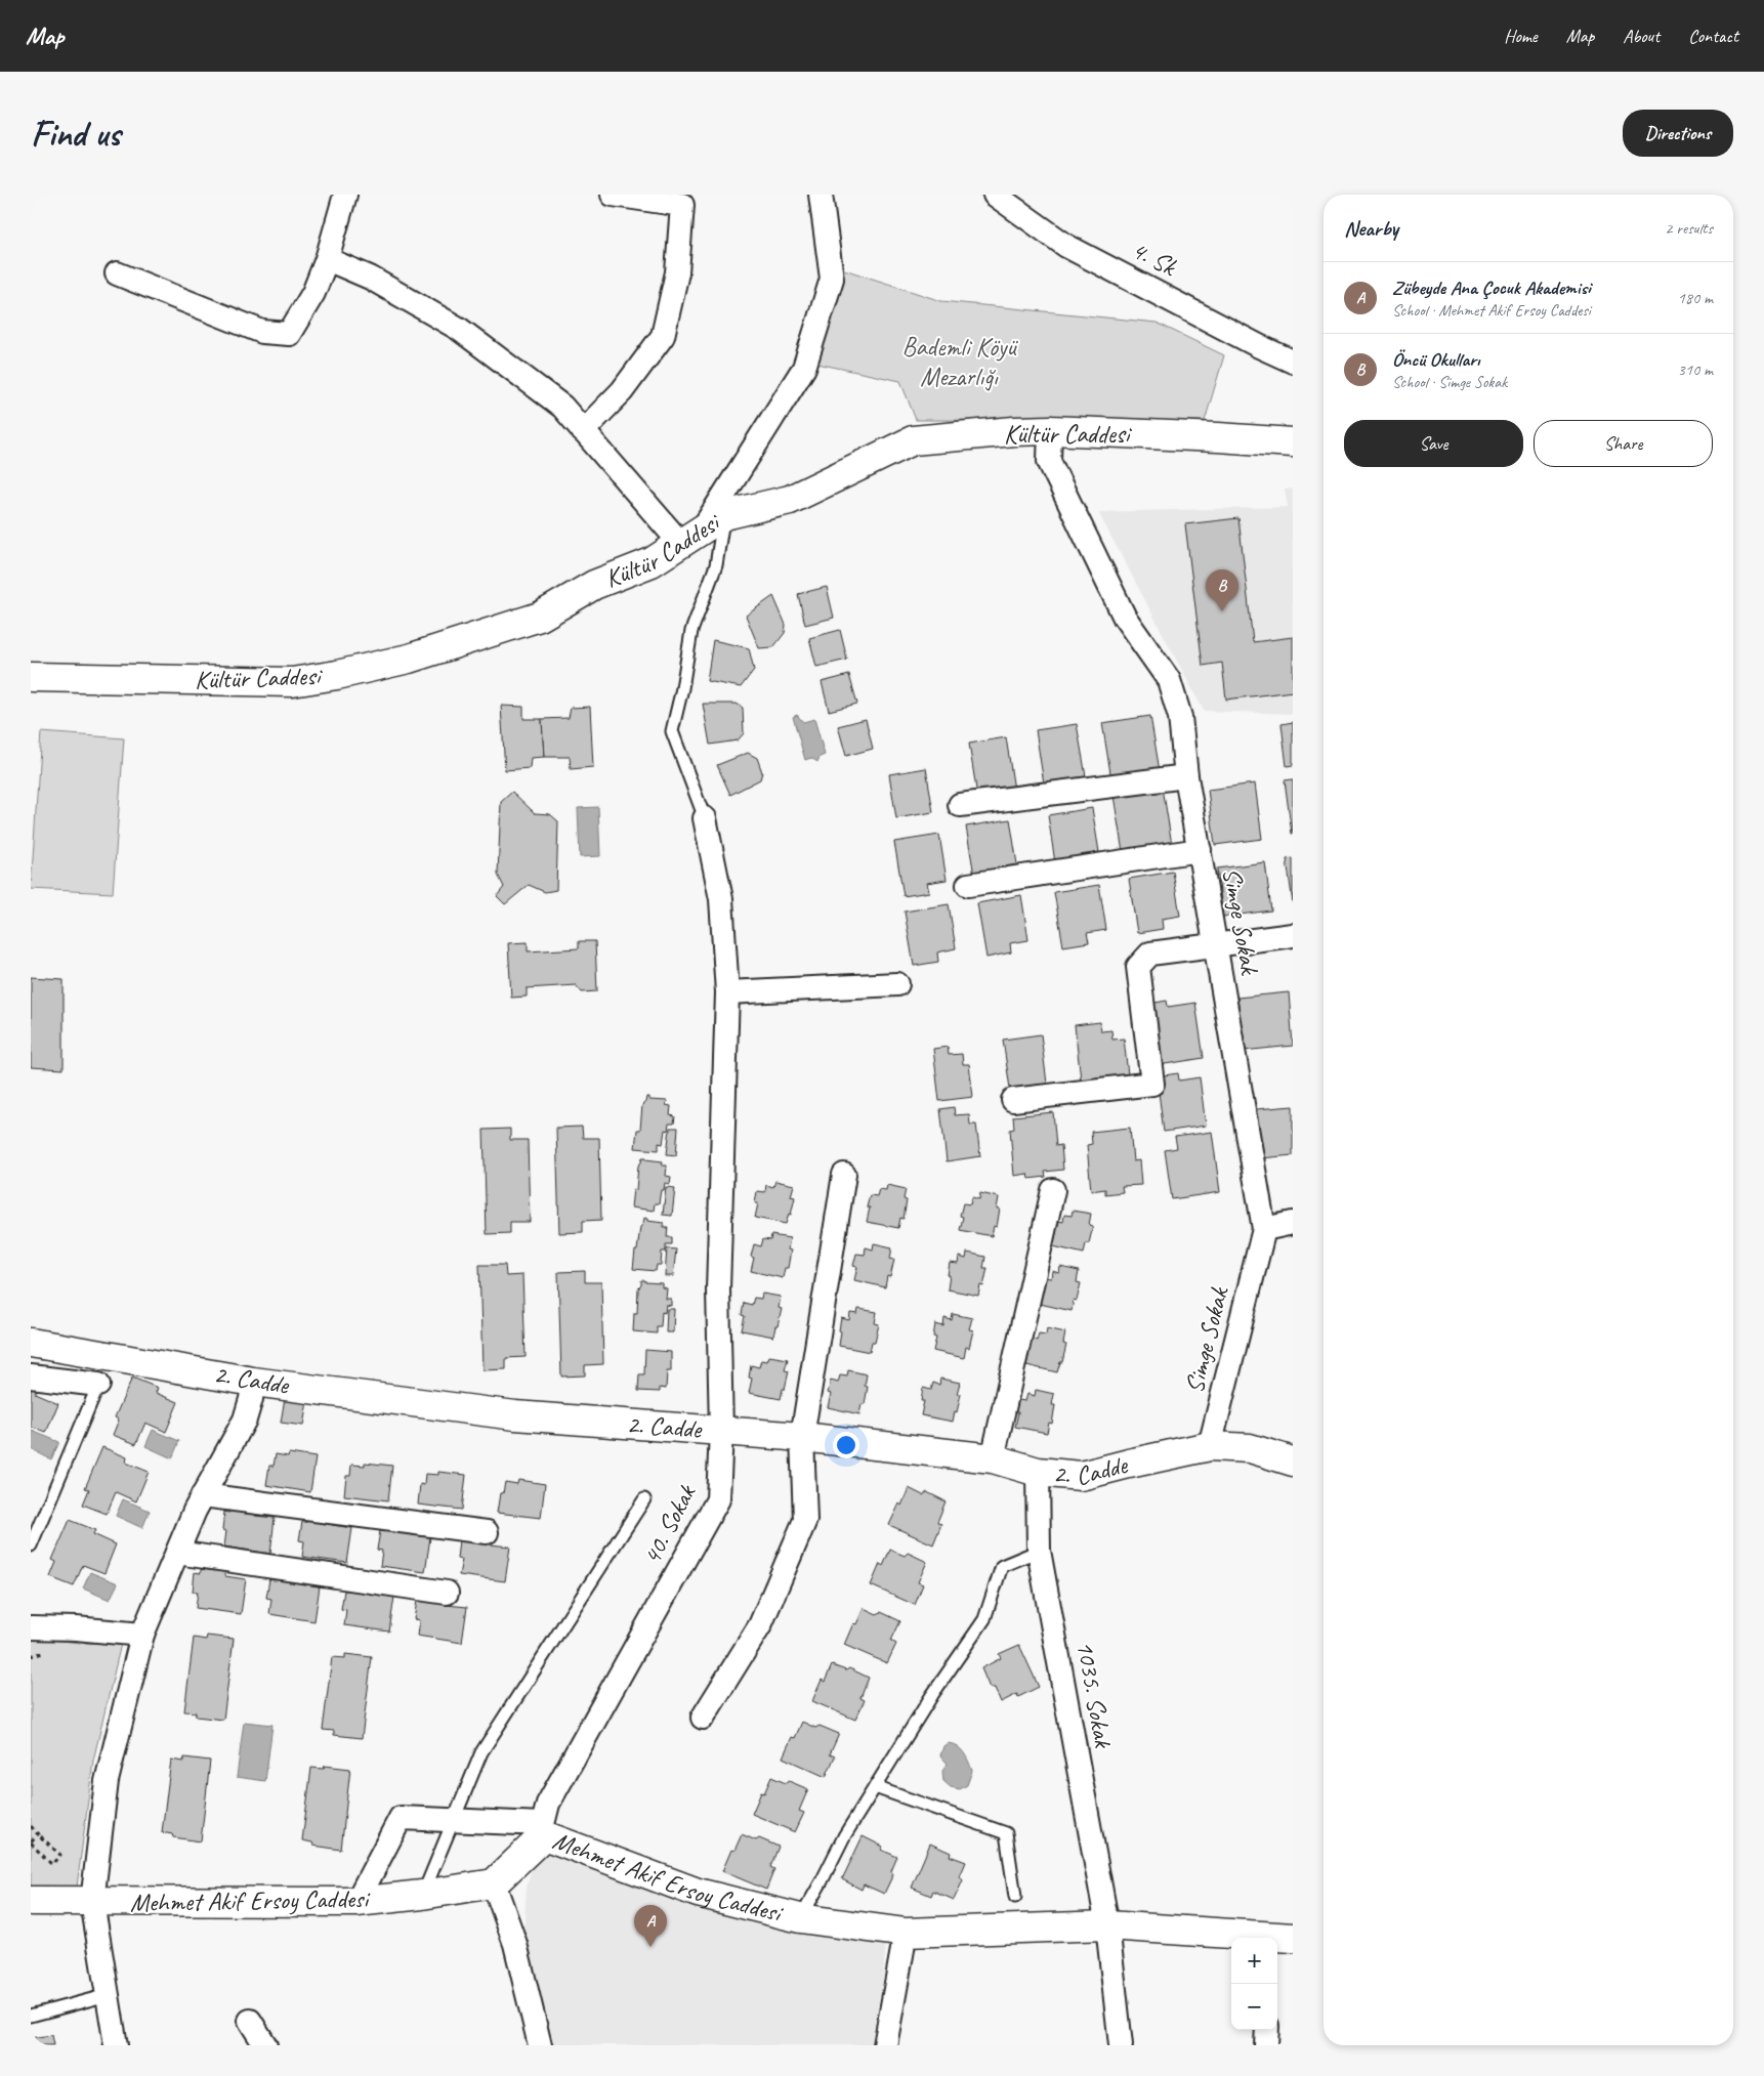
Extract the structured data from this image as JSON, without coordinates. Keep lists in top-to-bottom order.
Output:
{
  "streets": {
    "street": [
      "4. Sk",
      "Kültür Caddesi",
      "Simge Sokak",
      "2. Cadde",
      "40. Sokak",
      "1035. Sokak",
      "Mehmet Akif Ersoy Caddesi"
    ]
  },
  "crossings": [
    ["Kültür Caddesi", "Simge Sokak"],
    ["Simge Sokak", "2. Cadde"],
    ["2. Cadde", "40. Sokak"],
    ["2. Cadde", "1035. Sokak"],
    ["40. Sokak", "Mehmet Akif Ersoy Caddesi"],
    ["1035. Sokak", "Mehmet Akif Ersoy Caddesi"]
  ],
  "parks": ["Bademli Köyü Mezarlığı"],
  "page": {
    "header": "Map",
    "nav": [
      "Home",
      "Map",
      "About",
      "Contact"
    ],
    "buttons": [
      "Directions",
      ["Save", "Share"]
    ],
    "title": "Find us",
    "heading": ["Nearby", "2 results"],
    "list": [
      {
        "mark": "A",
        "name": "Zübeyde Ana Çocuk Akademisi",
        "note": "School · Mehmet Akif Ersoy Caddesi",
        "value": "180 m"
      },
      {
        "mark": "B",
        "name": "Öncü Okulları",
        "note": "School · Simge Sokak",
        "value": "310 m"
      }
    ],
    "pins": ["B", "A"],
    "map_buttons": ["+", "−"]
  }
}
